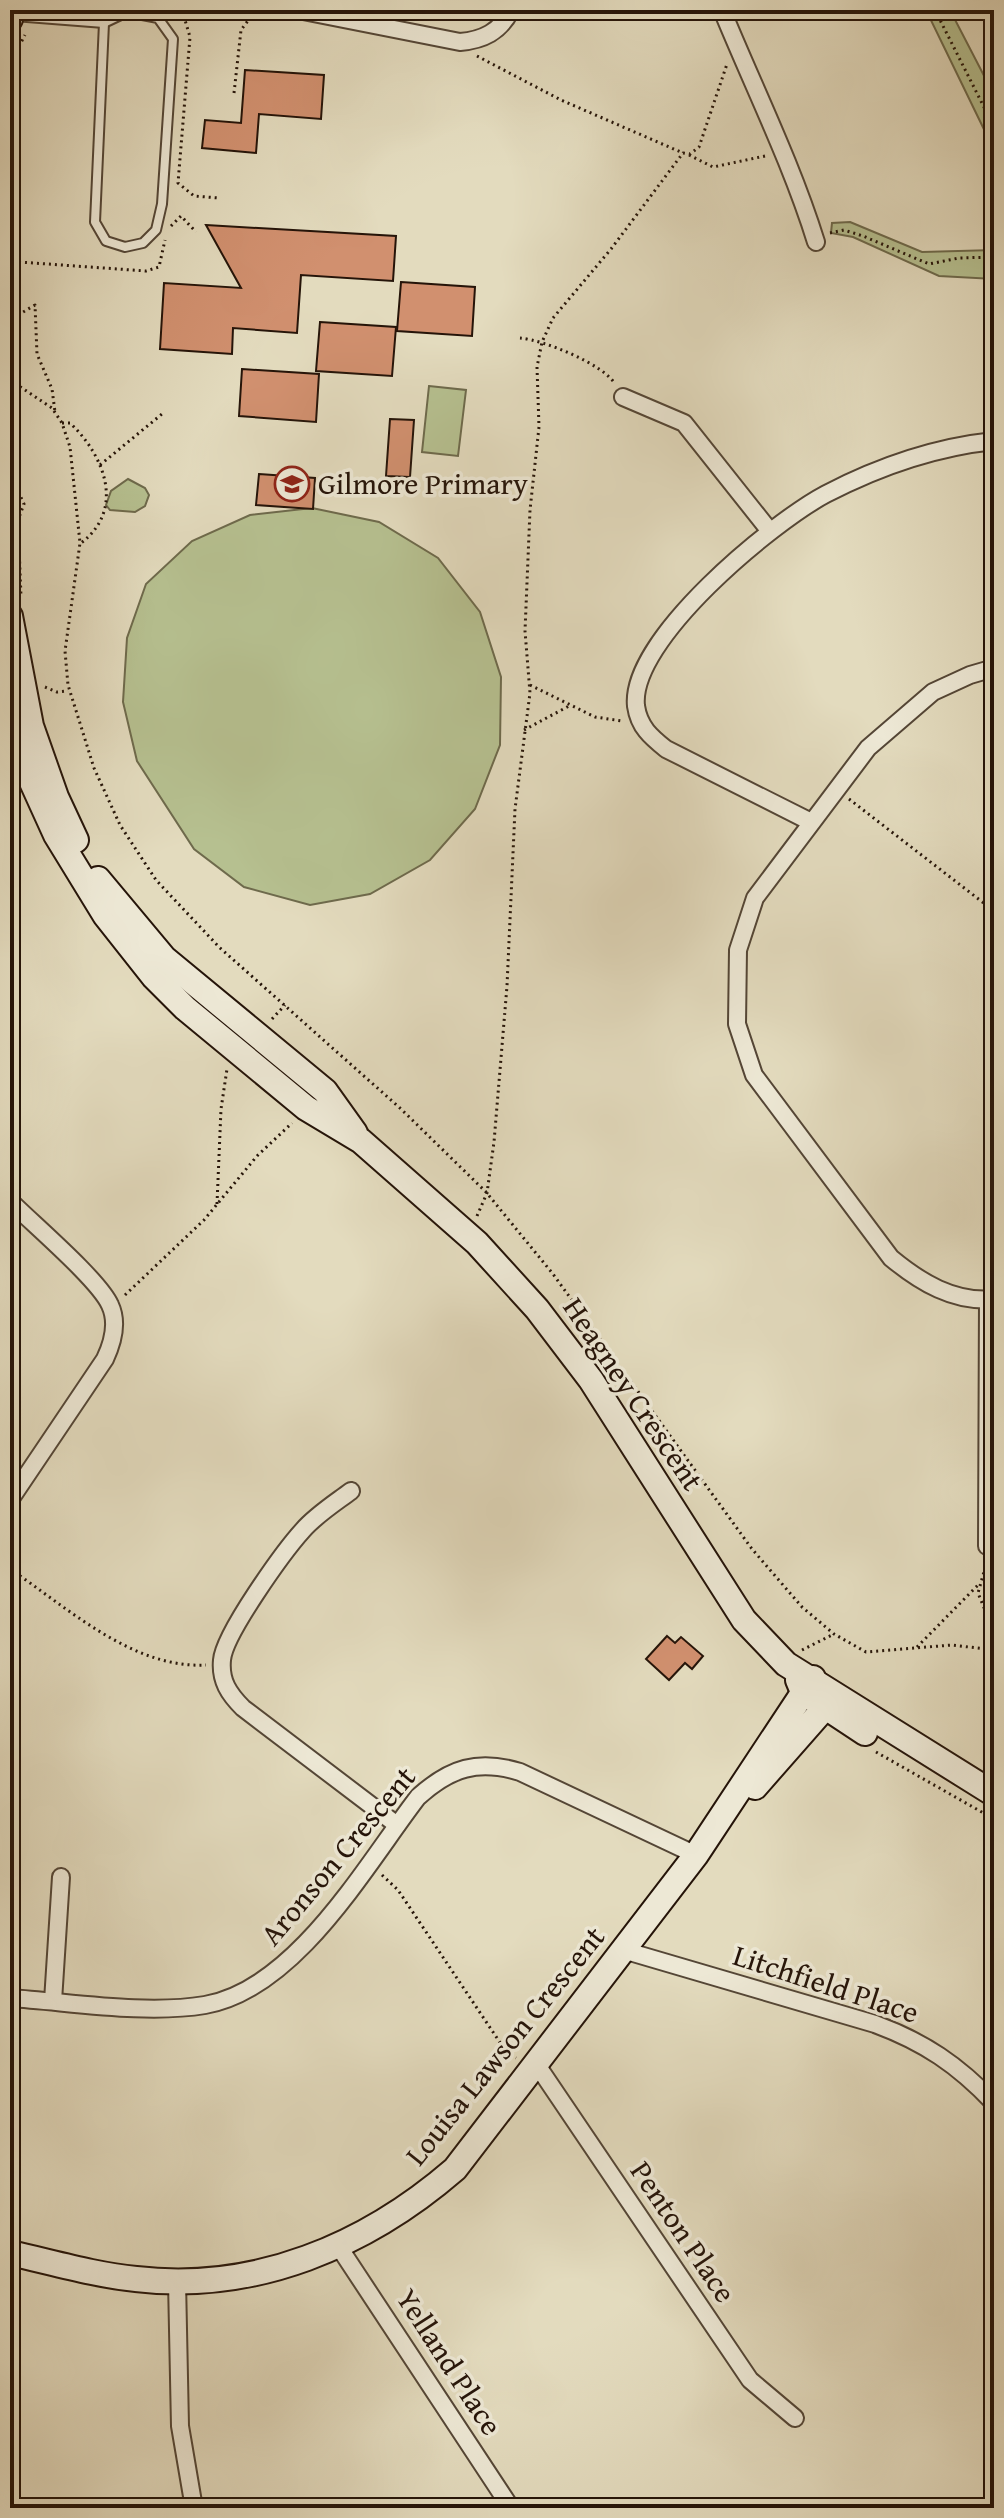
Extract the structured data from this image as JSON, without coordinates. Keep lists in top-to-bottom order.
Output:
{
  "streets": {
    "street": [
      "Heagney Crescent",
      "Aronson Crescent",
      "Litchfield Place",
      "Louisa Lawson Crescent",
      "Penton Place",
      "Yelland Place"
    ]
  },
  "crossings": [
    ["Heagney Crescent", "Louisa Lawson Crescent"],
    ["Aronson Crescent", "Louisa Lawson Crescent"],
    ["Litchfield Place", "Louisa Lawson Crescent"],
    ["Louisa Lawson Crescent", "Penton Place"],
    ["Louisa Lawson Crescent", "Yelland Place"]
  ],
  "places": {
    "school or university": ["Gilmore Primary"]
  }
}
